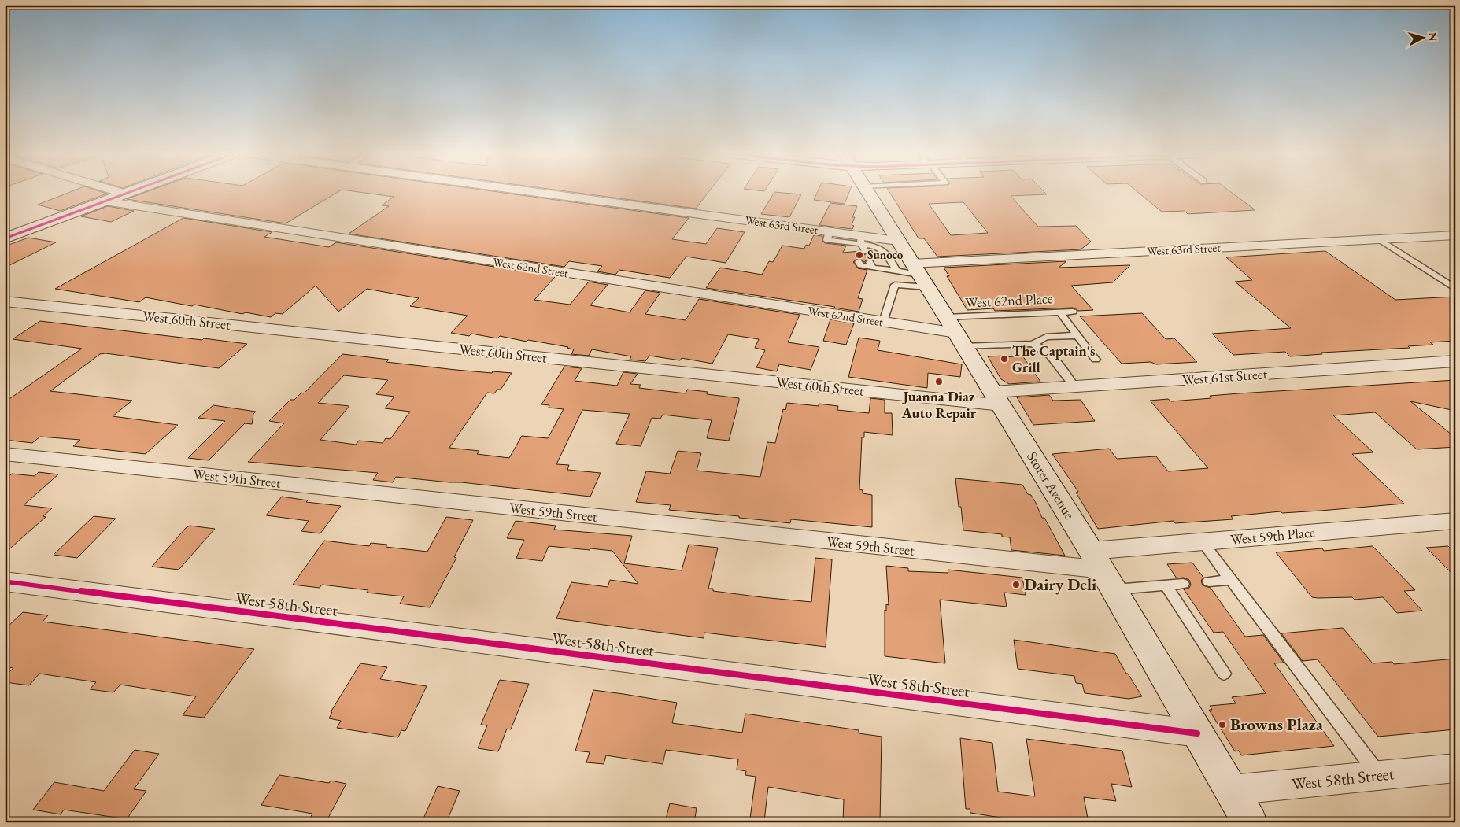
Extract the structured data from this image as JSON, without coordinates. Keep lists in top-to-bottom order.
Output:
{
  "streets": {
    "street": [
      "West 63rd Street",
      "West 62nd Street",
      "West 60th Street",
      "West 61st Street",
      "West 59th Street",
      "Storer Avenue",
      "West 59th Place",
      "West 58th Street"
    ],
    "lane": ["West 62nd Place"]
  },
  "crossings": [
    ["West 63rd Street", "Storer Avenue"],
    ["West 62nd Street", "West 62nd Place"],
    ["West 62nd Street", "Storer Avenue"],
    ["West 62nd Place", "Storer Avenue"],
    ["West 60th Street", "West 61st Street"],
    ["West 60th Street", "Storer Avenue"],
    ["West 61st Street", "Storer Avenue"],
    ["West 59th Street", "Storer Avenue"],
    ["West 59th Street", "West 59th Place"],
    ["Storer Avenue", "West 59th Place"],
    ["Storer Avenue", "West 58th Street"]
  ],
  "places": [
    "Sunoco",
    "The Captain's Grill",
    "Juanna Diaz Auto Repair",
    "Dairy Deli",
    "Browns Plaza"
  ],
  "north": "right"
}
